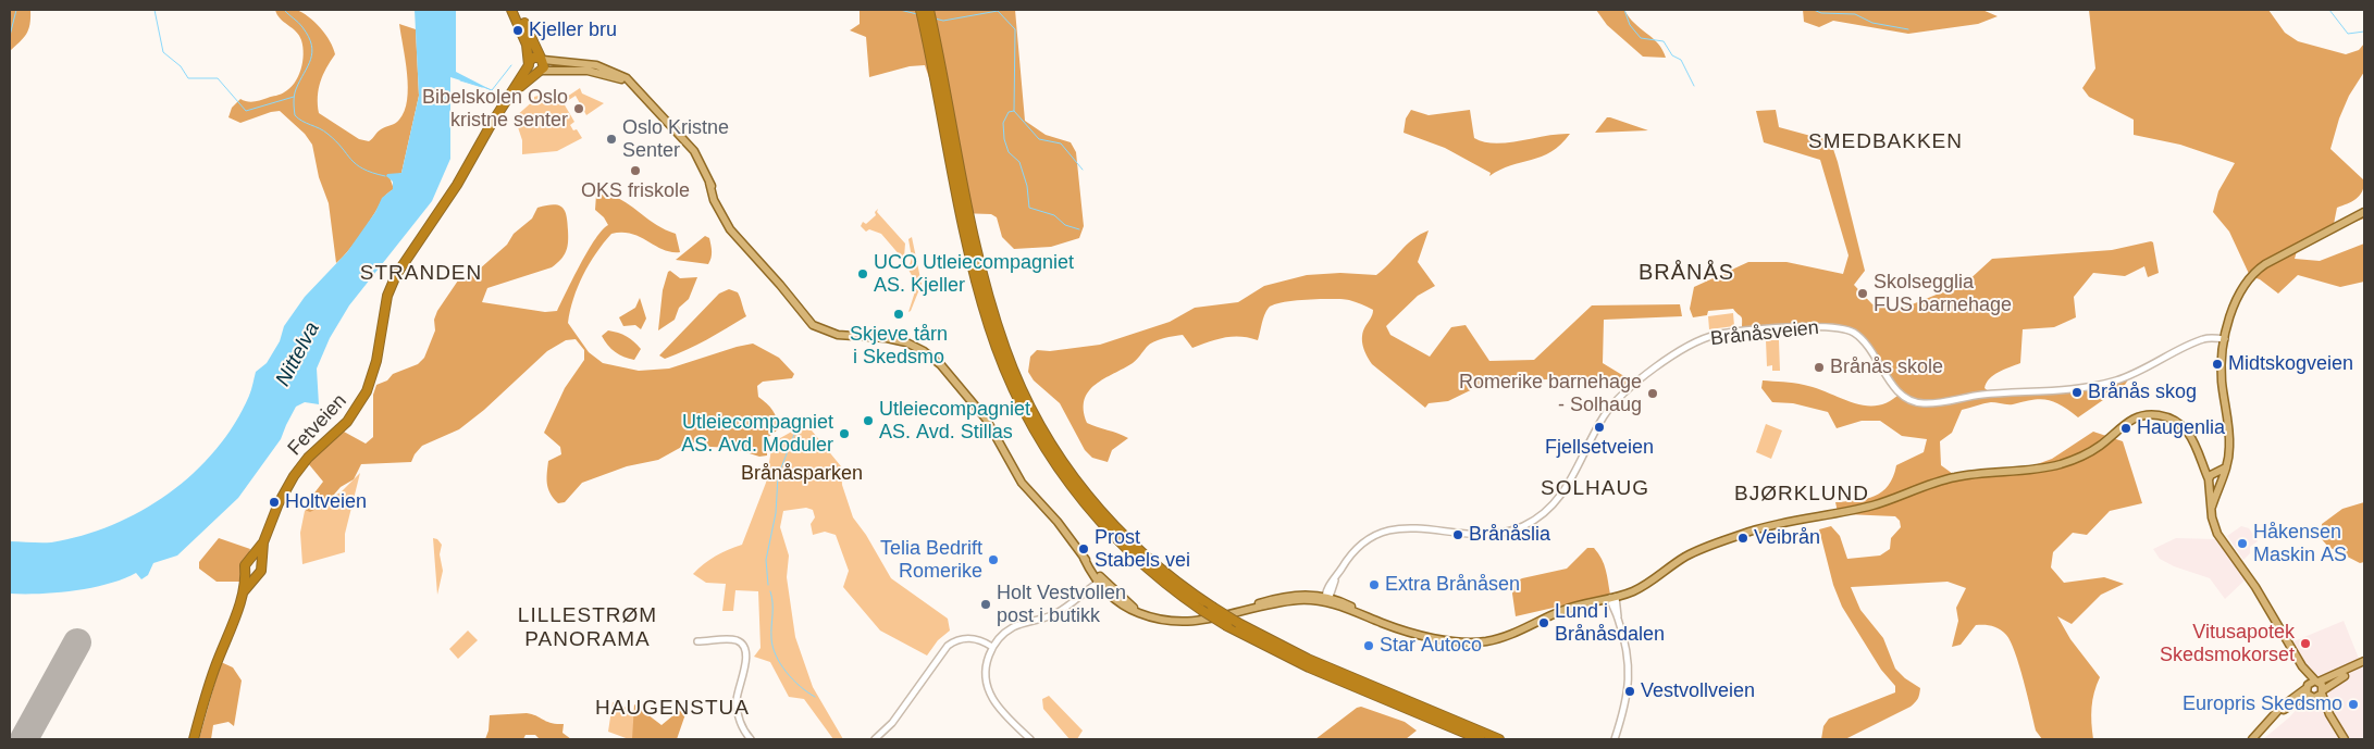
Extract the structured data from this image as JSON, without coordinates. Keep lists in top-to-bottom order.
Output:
{
  "streets": {
    "highway": ["Fetveien"],
    "street": ["Brånåsveien"]
  },
  "districts": [
    "SMEDBAKKEN",
    "BRÅNÅS",
    "STRANDEN",
    "SOLHAUG",
    "BJØRKLUND",
    "LILLESTRØM PANORAMA",
    "HAUGENSTUA"
  ],
  "water": ["Nittelva"],
  "parks": ["Brånåsparken"],
  "places": [
    "Kjeller bru",
    "Bibelskolen Oslo kristne senter",
    "Oslo Kristne Senter",
    "OKS friskole",
    "UCO Utleiecompagniet AS. Kjeller",
    "Skolsegglia FUS barnehage",
    "Skjeve tårn i Skedsmo",
    "Midtskogveien",
    "Brånås skole",
    "Brånås skog",
    "Romerike barnehage - Solhaug",
    "Utleiecompagniet AS. Avd. Stillas",
    "Fjellsetveien",
    "Haugenlia",
    "Utleiecompagniet AS. Avd. Moduler",
    "Holtveien",
    "Brånåslia",
    "Veibrån",
    "Håkensen Maskin AS",
    "Prost Stabels vei",
    "Telia Bedrift Romerike",
    "Extra Brånåsen",
    "Holt Vestvollen post i butikk",
    "Lund i Brånåsdalen",
    "Vitusapotek Skedsmokorset",
    "Star Autoco",
    "Vestvollveien",
    "Europris Skedsmo"
  ]
}
